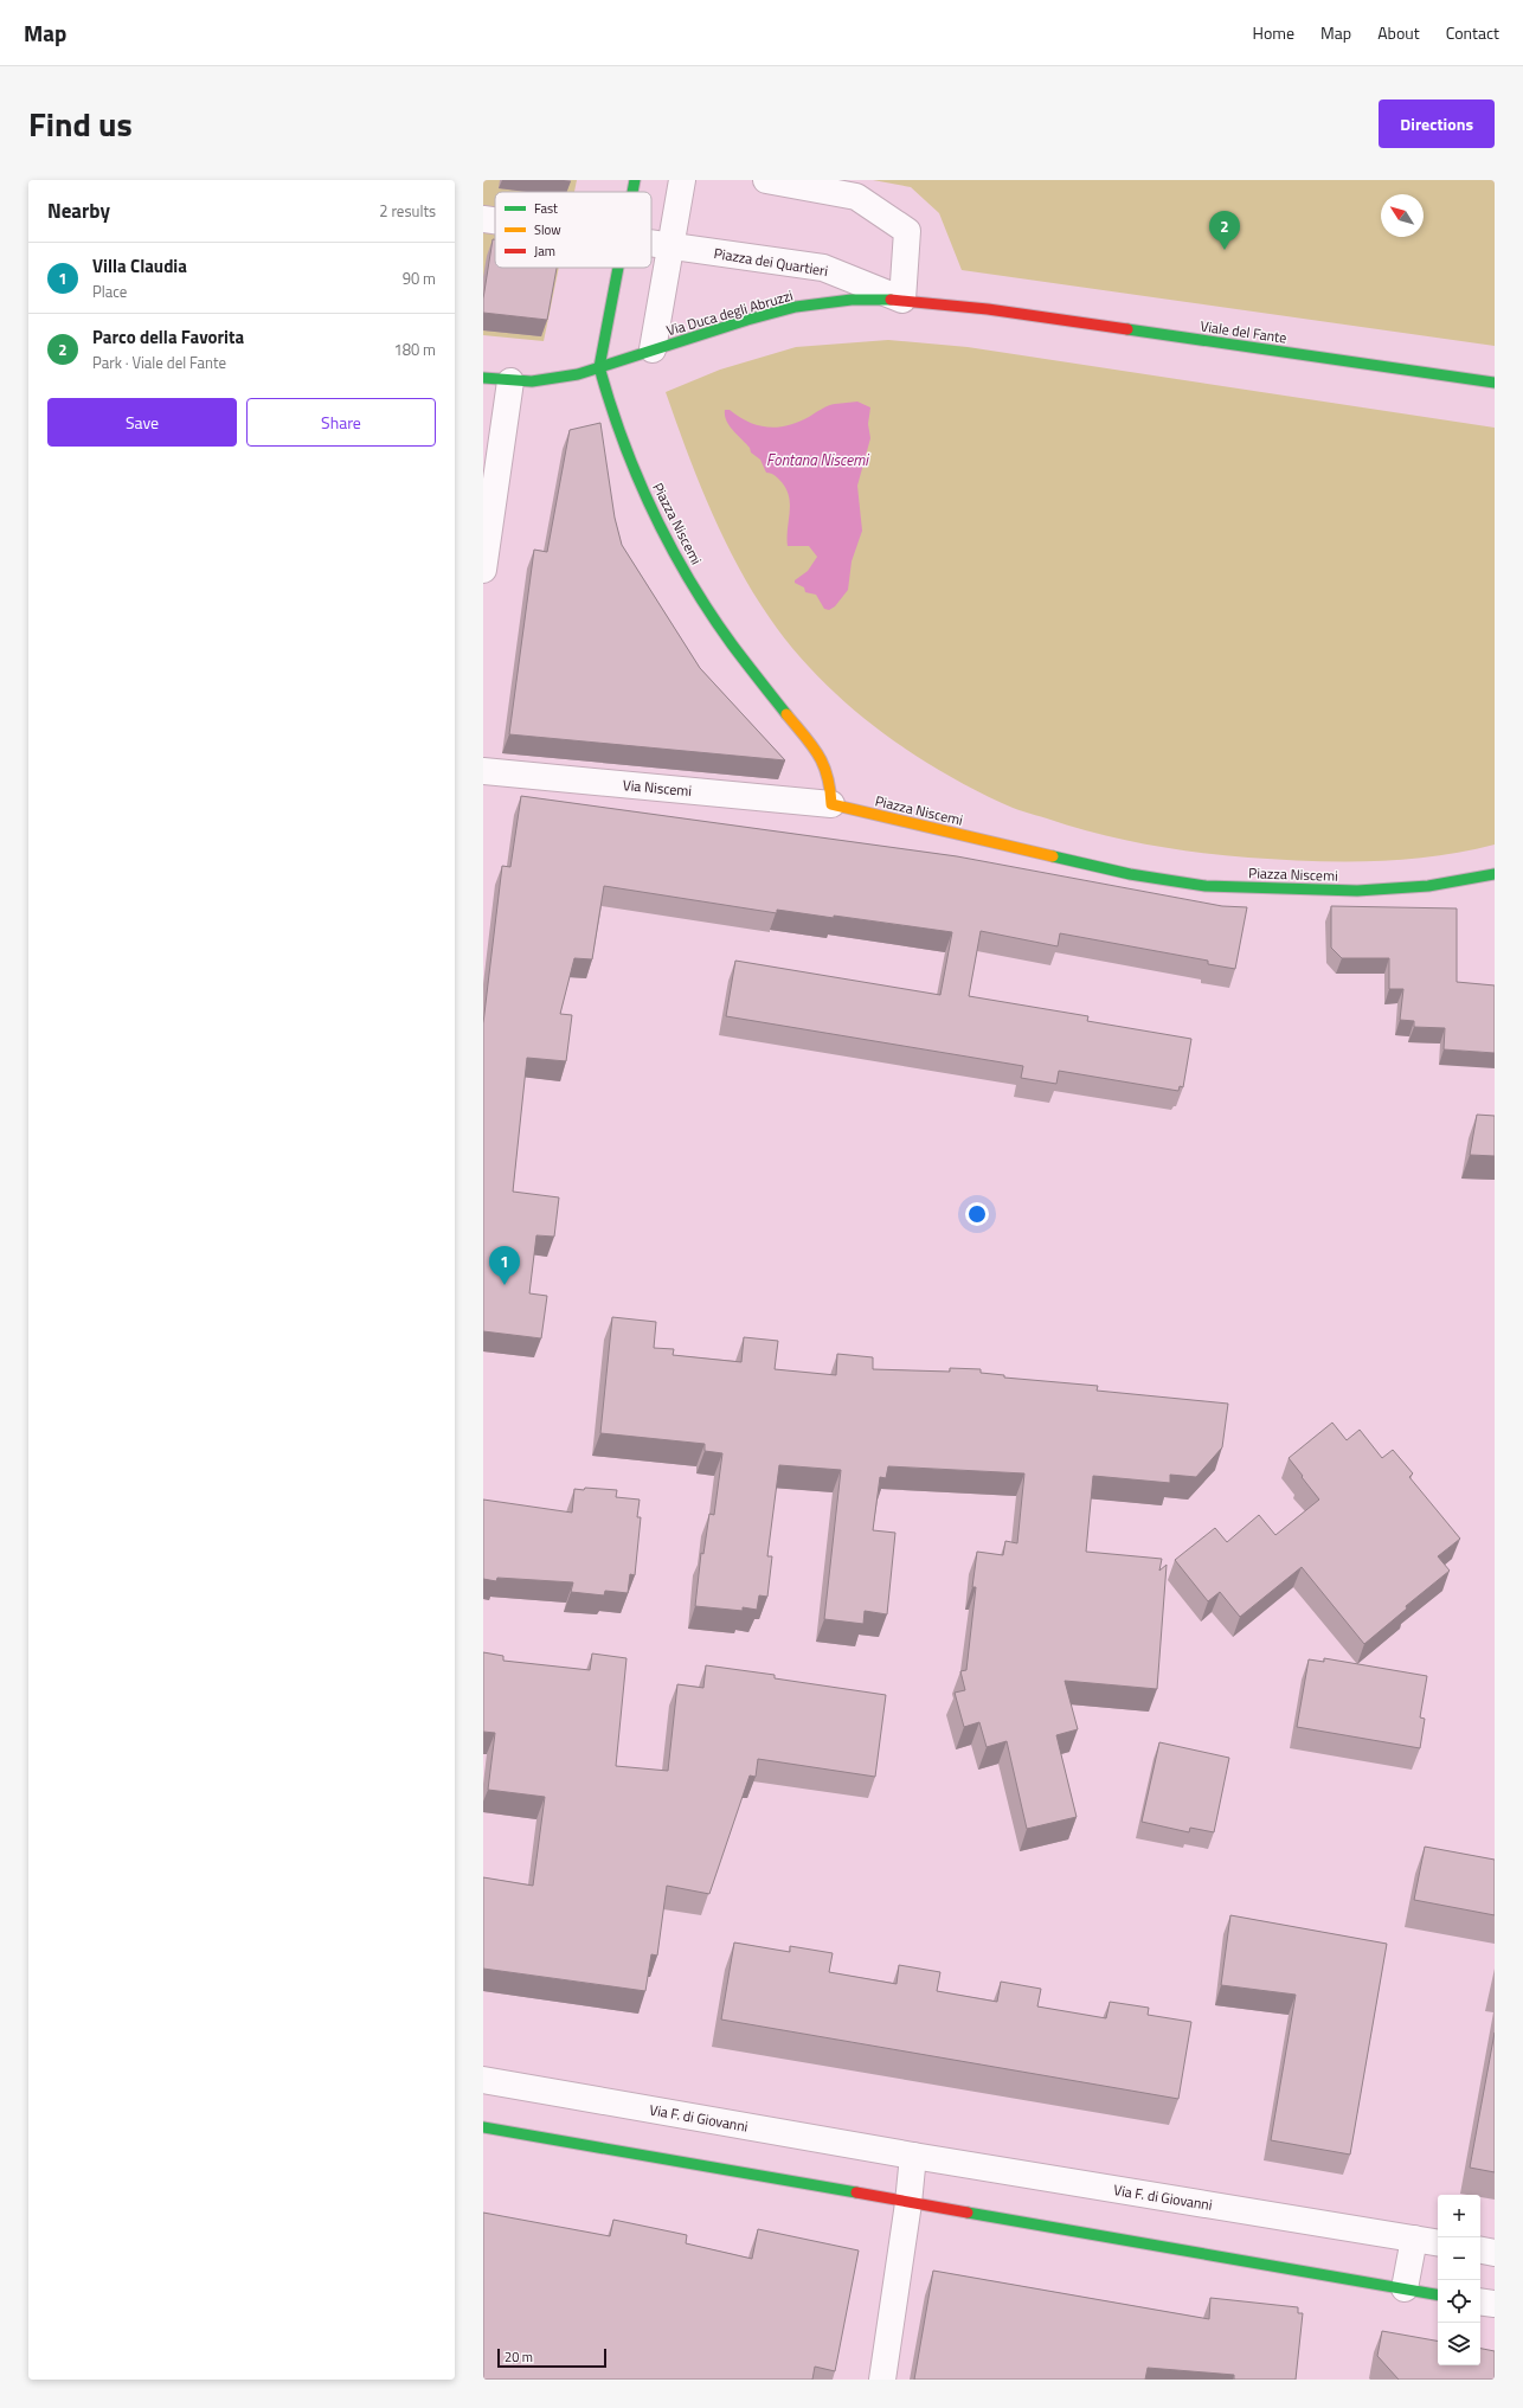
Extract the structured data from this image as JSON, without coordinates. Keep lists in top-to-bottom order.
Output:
{
  "streets": {
    "street": [
      "Piazza dei Quartieri",
      "Via Duca degli Abruzzi",
      "Viale del Fante",
      "Piazza Niscemi",
      "Via Niscemi",
      "Via F. di Giovanni"
    ]
  },
  "crossings": [
    ["Piazza dei Quartieri", "Via Duca degli Abruzzi"],
    ["Via Duca degli Abruzzi", "Viale del Fante"],
    ["Via Duca degli Abruzzi", "Piazza Niscemi"],
    ["Piazza Niscemi", "Via Niscemi"]
  ],
  "water": ["Fontana Niscemi"],
  "legend": ["Fast", "Slow", "Jam"],
  "scale_bar": "20 m",
  "north": "top left",
  "page": {
    "header": "Map",
    "nav": [
      "Home",
      "Map",
      "About",
      "Contact"
    ],
    "title": "Find us",
    "buttons": [
      "Directions",
      ["Save", "Share"]
    ],
    "heading": ["Nearby", "2 results"],
    "pins": ["2", "1"],
    "list": [
      {
        "mark": "1",
        "name": "Villa Claudia",
        "note": "Place",
        "value": "90 m"
      },
      {
        "mark": "2",
        "name": "Parco della Favorita",
        "note": "Park · Viale del Fante",
        "value": "180 m"
      }
    ],
    "map_buttons": ["+", "−"],
    "scale": "20 m"
  }
}
